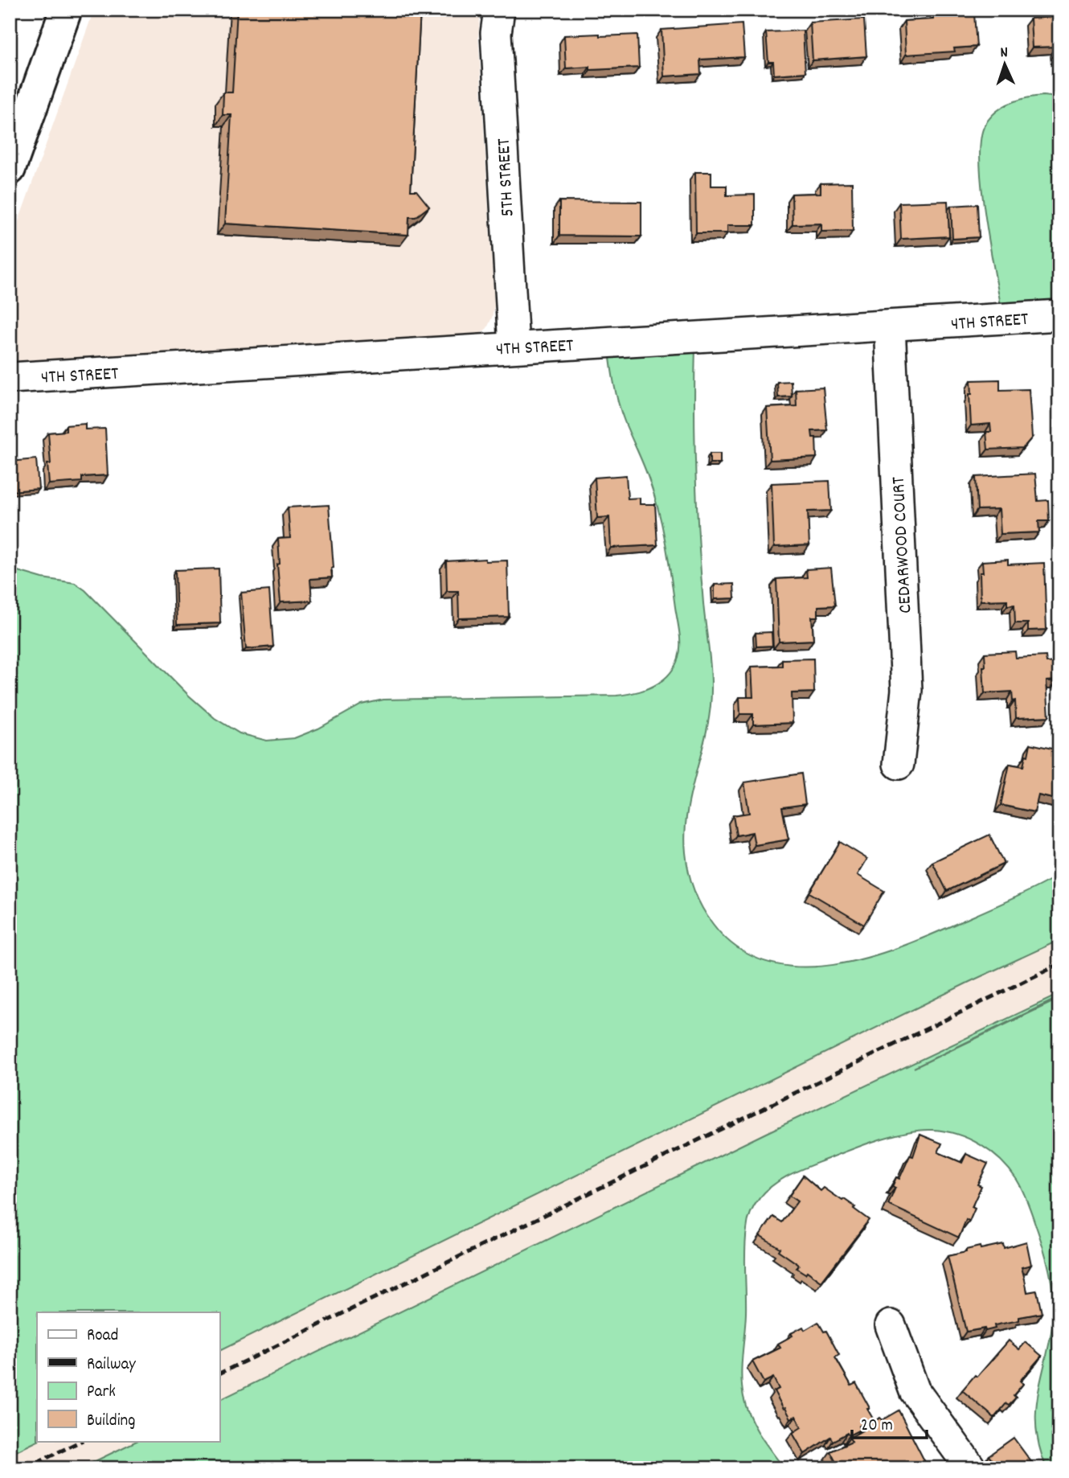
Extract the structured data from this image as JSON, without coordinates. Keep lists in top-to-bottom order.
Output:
{
  "streets": {
    "street": ["5TH STREET", "4TH STREET", "CEDARWOOD COURT"]
  },
  "crossings": [
    ["5TH STREET", "4TH STREET"],
    ["4TH STREET", "CEDARWOOD COURT"]
  ],
  "legend": [
    "Road",
    "Railway",
    "Park",
    "Building"
  ],
  "scale_bar": "20 m",
  "north": "top"
}
